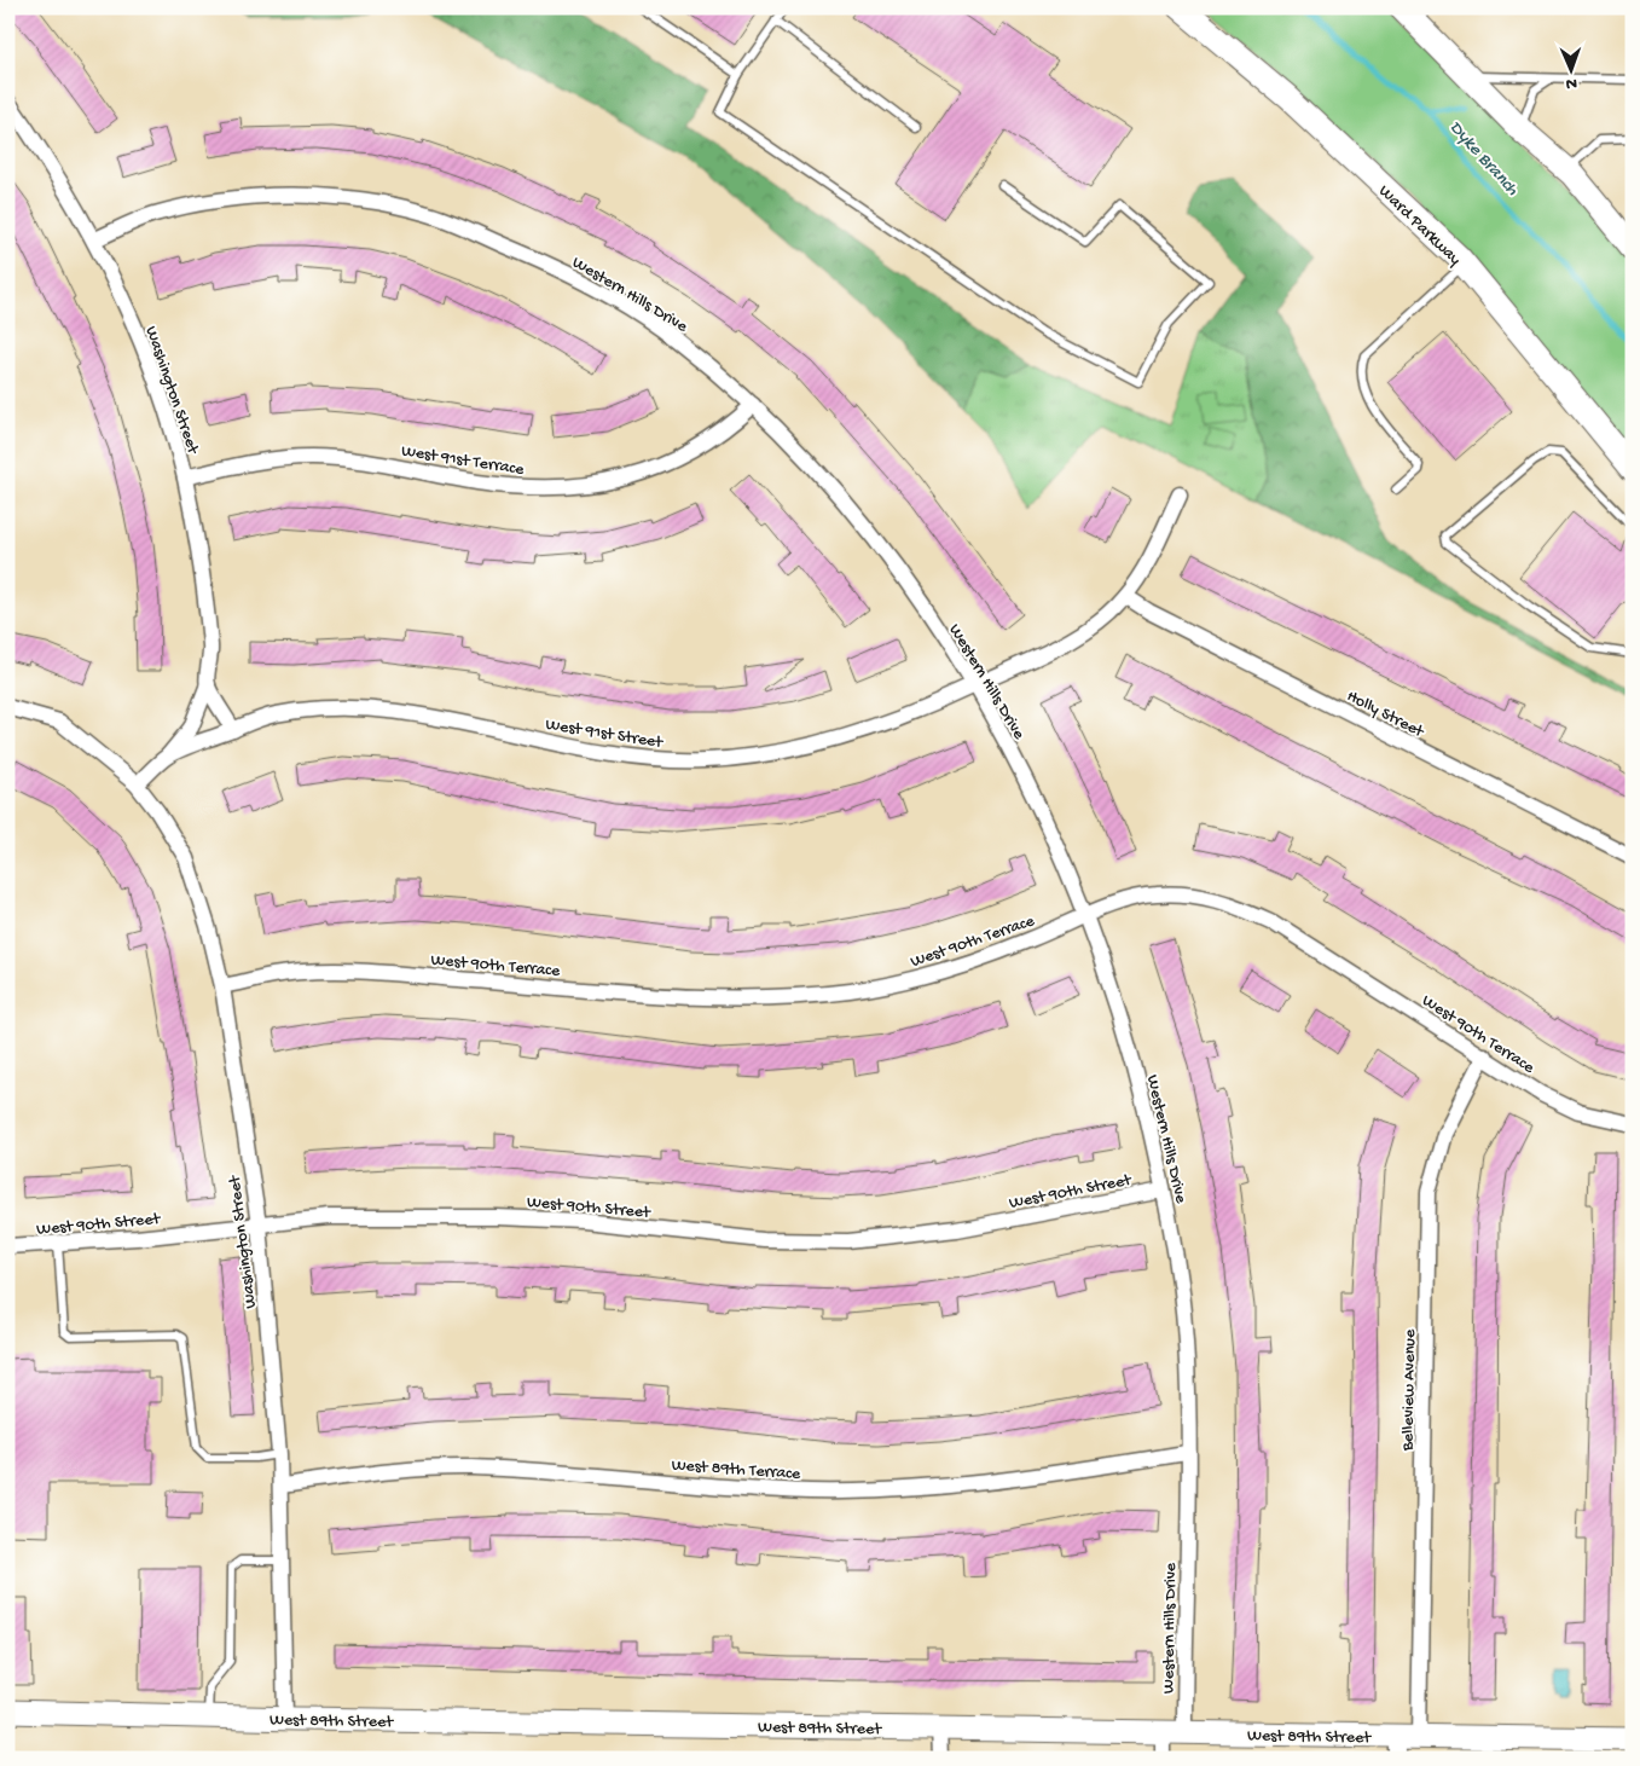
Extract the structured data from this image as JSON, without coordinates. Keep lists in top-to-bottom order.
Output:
{
  "streets": {
    "main road": ["Ward Parkway"],
    "street": [
      "Western Hills Drive",
      "Washington Street",
      "West 91st Terrace",
      "Holly Street",
      "West 91st Street",
      "West 90th Terrace",
      "West 90th Street",
      "Belleview Avenue",
      "West 89th Terrace",
      "West 89th Street"
    ]
  },
  "crossings": [
    ["Western Hills Drive", "Washington Street"],
    ["Western Hills Drive", "West 91st Terrace"],
    ["Western Hills Drive", "West 91st Street"],
    ["Western Hills Drive", "West 90th Terrace"],
    ["Western Hills Drive", "West 90th Street"],
    ["Western Hills Drive", "West 89th Terrace"],
    ["Western Hills Drive", "West 89th Street"],
    ["Washington Street", "West 91st Terrace"],
    ["Washington Street", "West 91st Street"],
    ["Washington Street", "West 90th Terrace"],
    ["Washington Street", "West 90th Street"],
    ["Washington Street", "West 89th Terrace"],
    ["Washington Street", "West 89th Street"],
    ["Holly Street", "West 91st Street"],
    ["West 90th Terrace", "Belleview Avenue"],
    ["Belleview Avenue", "West 89th Street"]
  ],
  "water": ["Dyke Branch"],
  "north": "bottom"
}
